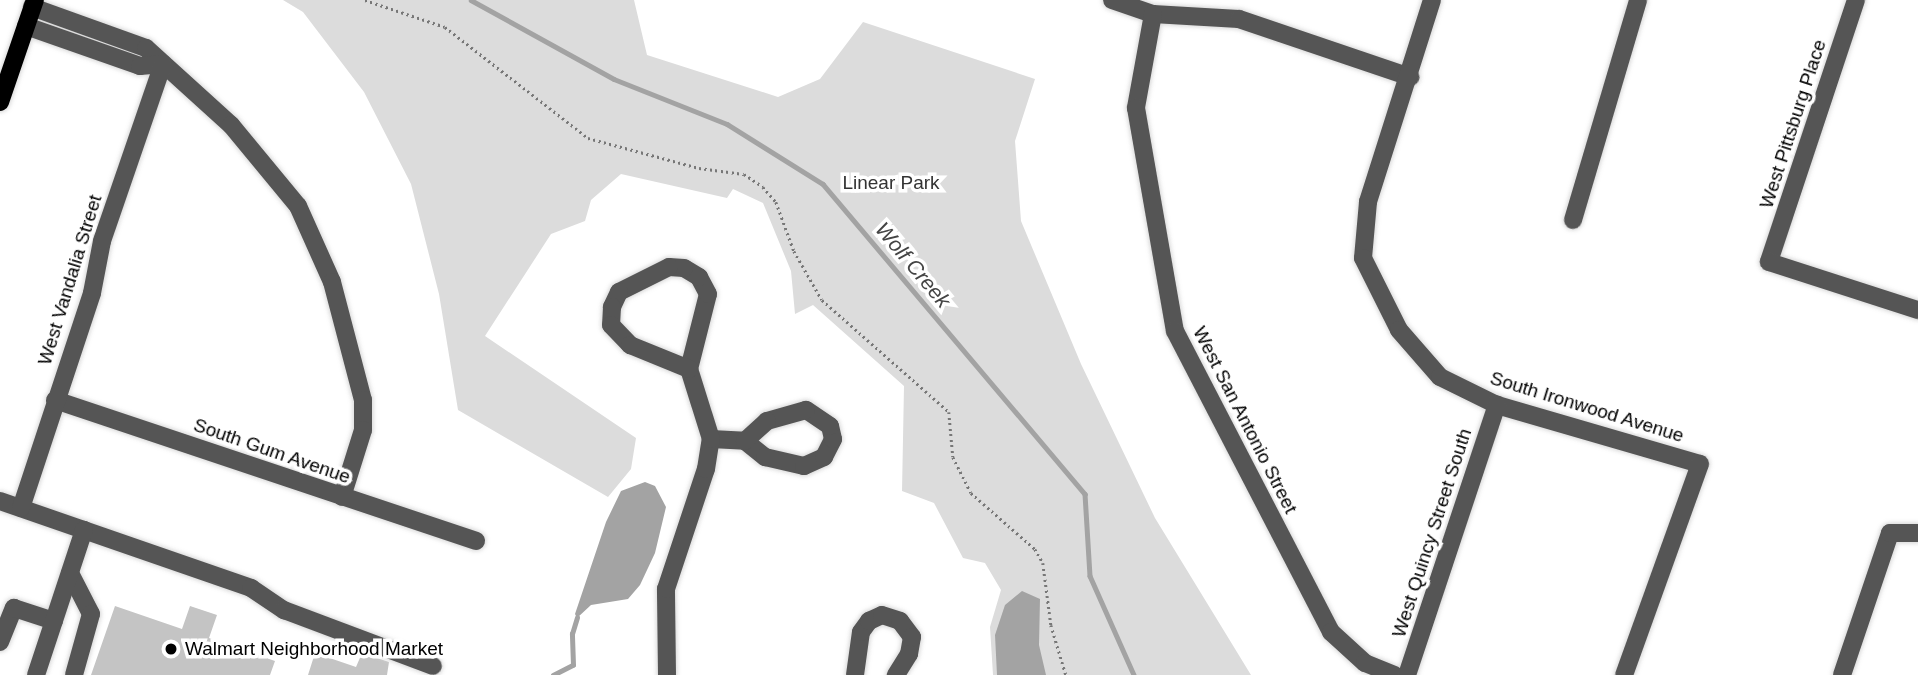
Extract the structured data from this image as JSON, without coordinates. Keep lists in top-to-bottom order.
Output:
{
  "streets": {
    "street": [
      "West Pittsburg Place",
      "West Vandalia Street",
      "South Ironwood Avenue",
      "West San Antonio Street",
      "South Gum Avenue",
      "West Quincy Street South"
    ]
  },
  "crossings": [
    ["West Vandalia Street", "South Gum Avenue"],
    ["South Ironwood Avenue", "West Quincy Street South"]
  ],
  "water": ["Wolf Creek"],
  "parks": ["Linear Park"],
  "places": ["Walmart Neighborhood Market"]
}
